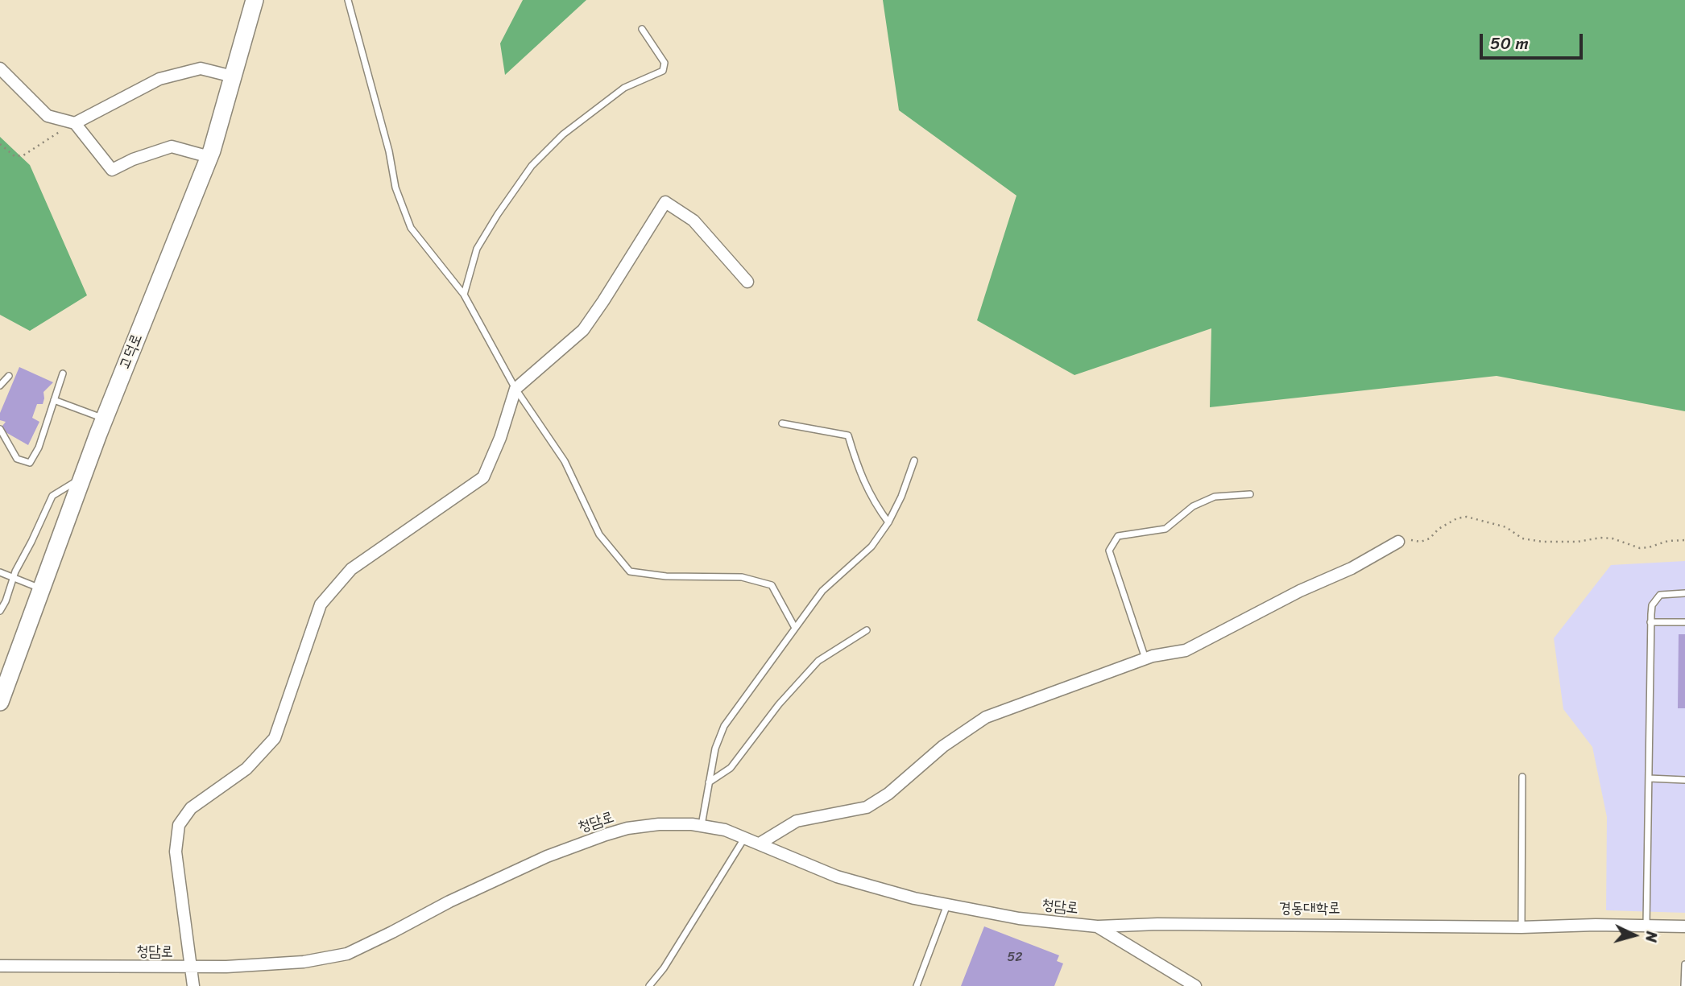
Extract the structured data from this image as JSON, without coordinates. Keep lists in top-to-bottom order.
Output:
{
  "streets": {
    "main road": ["고덕로"],
    "street": ["청담로", "경동대학로"]
  },
  "crossings": [
    ["청담로", "경동대학로"]
  ],
  "house_numbers": ["52"],
  "scale_bar": "50 m",
  "north": "right"
}
